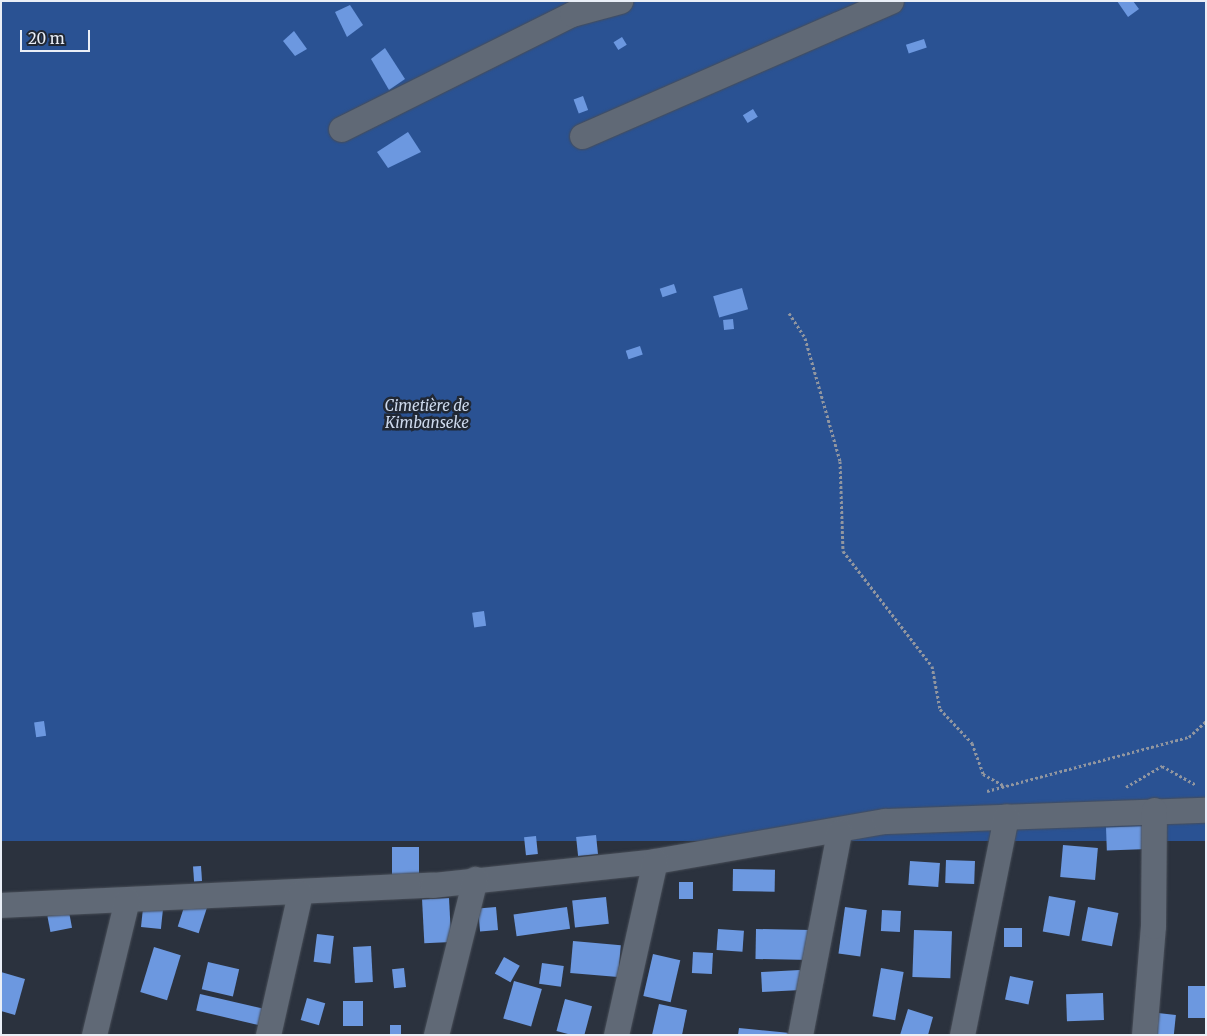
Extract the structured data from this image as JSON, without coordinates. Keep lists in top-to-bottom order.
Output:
{
  "parks": ["Cimetière de Kimbanseke"],
  "scale_bar": "20 m"
}
